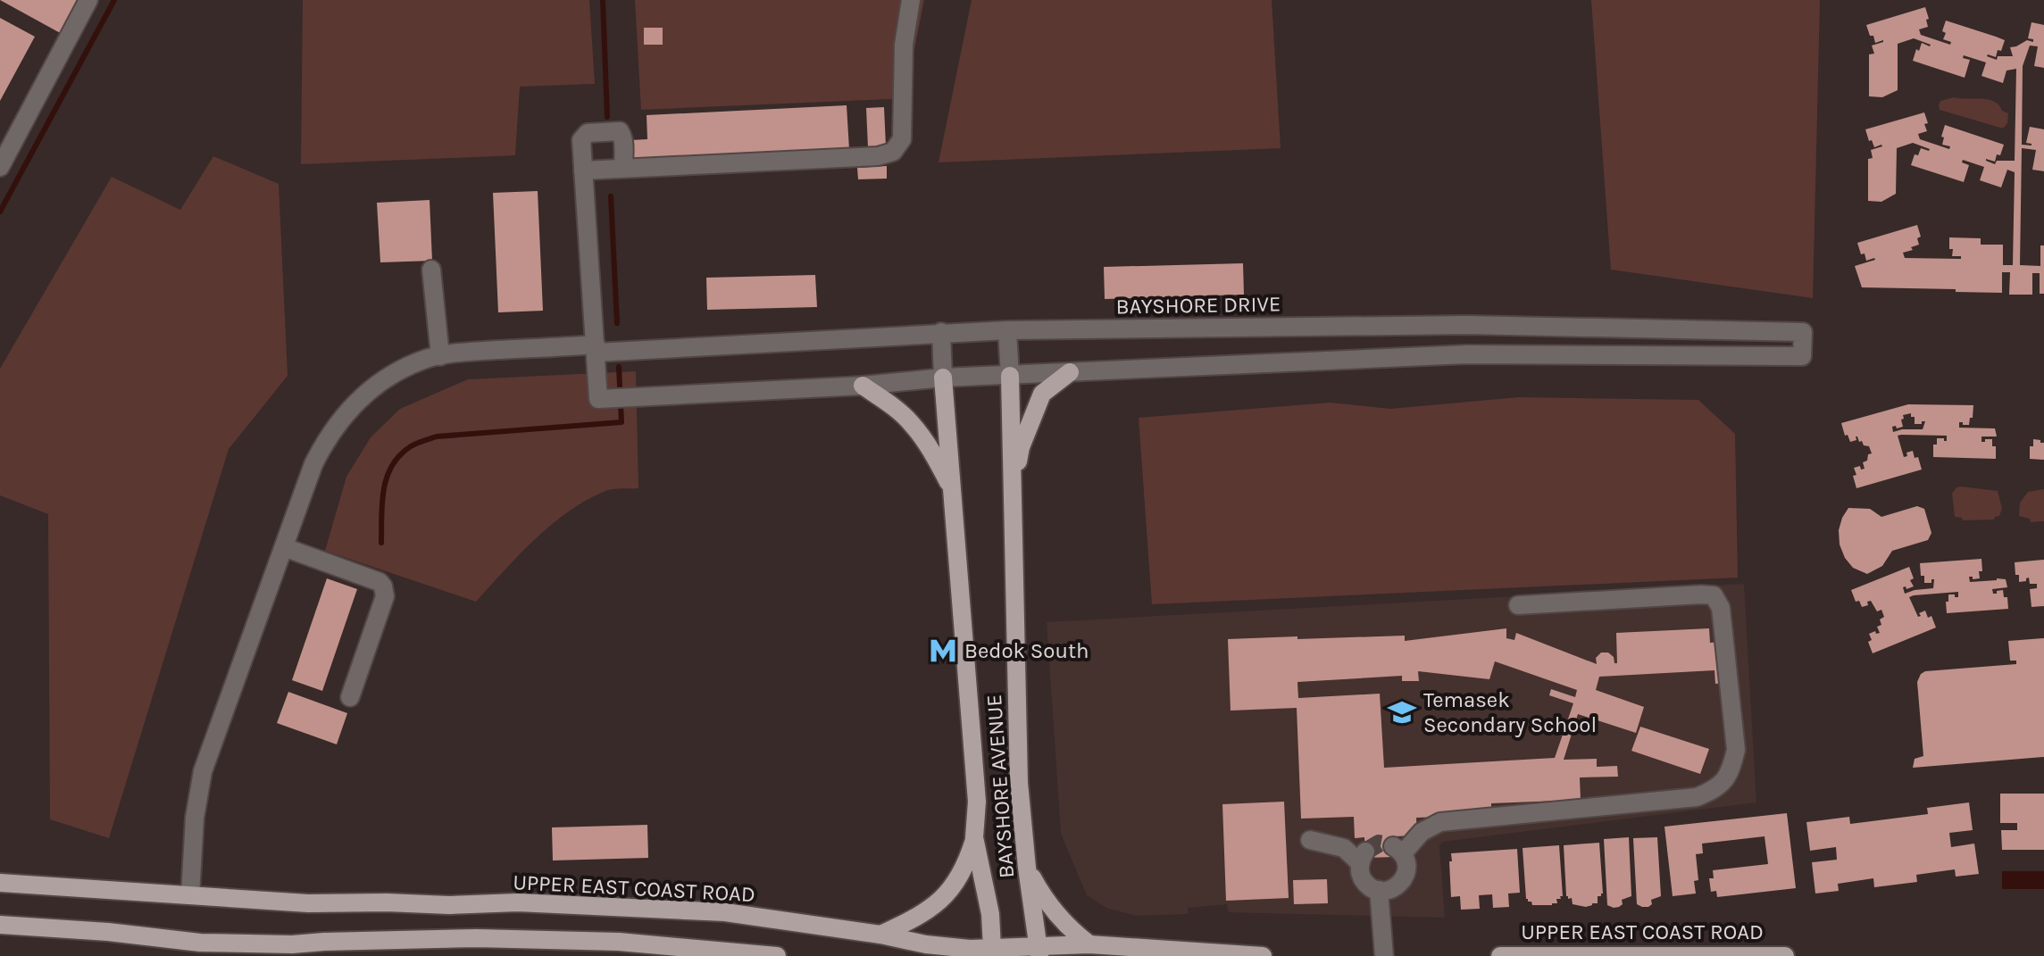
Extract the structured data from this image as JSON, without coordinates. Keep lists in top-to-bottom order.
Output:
{
  "streets": {
    "main road": ["BAYSHORE AVENUE", "UPPER EAST COAST ROAD"],
    "street": ["BAYSHORE DRIVE"]
  },
  "crossings": [
    ["BAYSHORE DRIVE", "BAYSHORE AVENUE"],
    ["BAYSHORE DRIVE", "UPPER EAST COAST ROAD"],
    ["BAYSHORE AVENUE", "UPPER EAST COAST ROAD"]
  ],
  "places": {
    "metro station": ["Bedok South"],
    "school or university": ["Temasek Secondary School"]
  }
}
